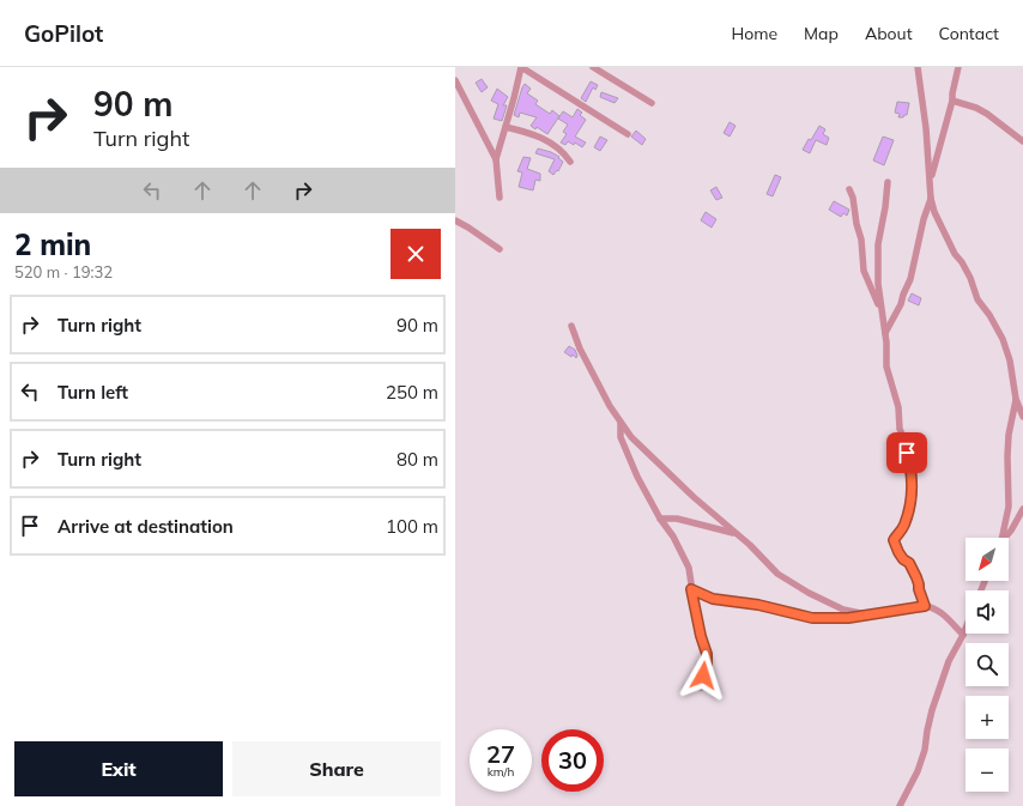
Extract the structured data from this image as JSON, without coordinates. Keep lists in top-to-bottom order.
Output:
{
  "north": "bottom left",
  "page": {
    "header": "GoPilot",
    "nav": [
      "Home",
      "Map",
      "About",
      "Contact"
    ],
    "turn": ["90 m", "Turn right"],
    "heading": ["2 min", "520 m · 19:32"],
    "list": [
      {
        "name": "Turn right",
        "value": "90 m"
      },
      {
        "name": "Turn left",
        "value": "250 m"
      },
      {
        "name": "Turn right",
        "value": "80 m"
      },
      {
        "name": "Arrive at destination",
        "value": "100 m"
      }
    ],
    "map_buttons": ["+", "−"],
    "speed": "27 km/h",
    "limit": "30",
    "buttons": ["Exit", "Share"]
  }
}
